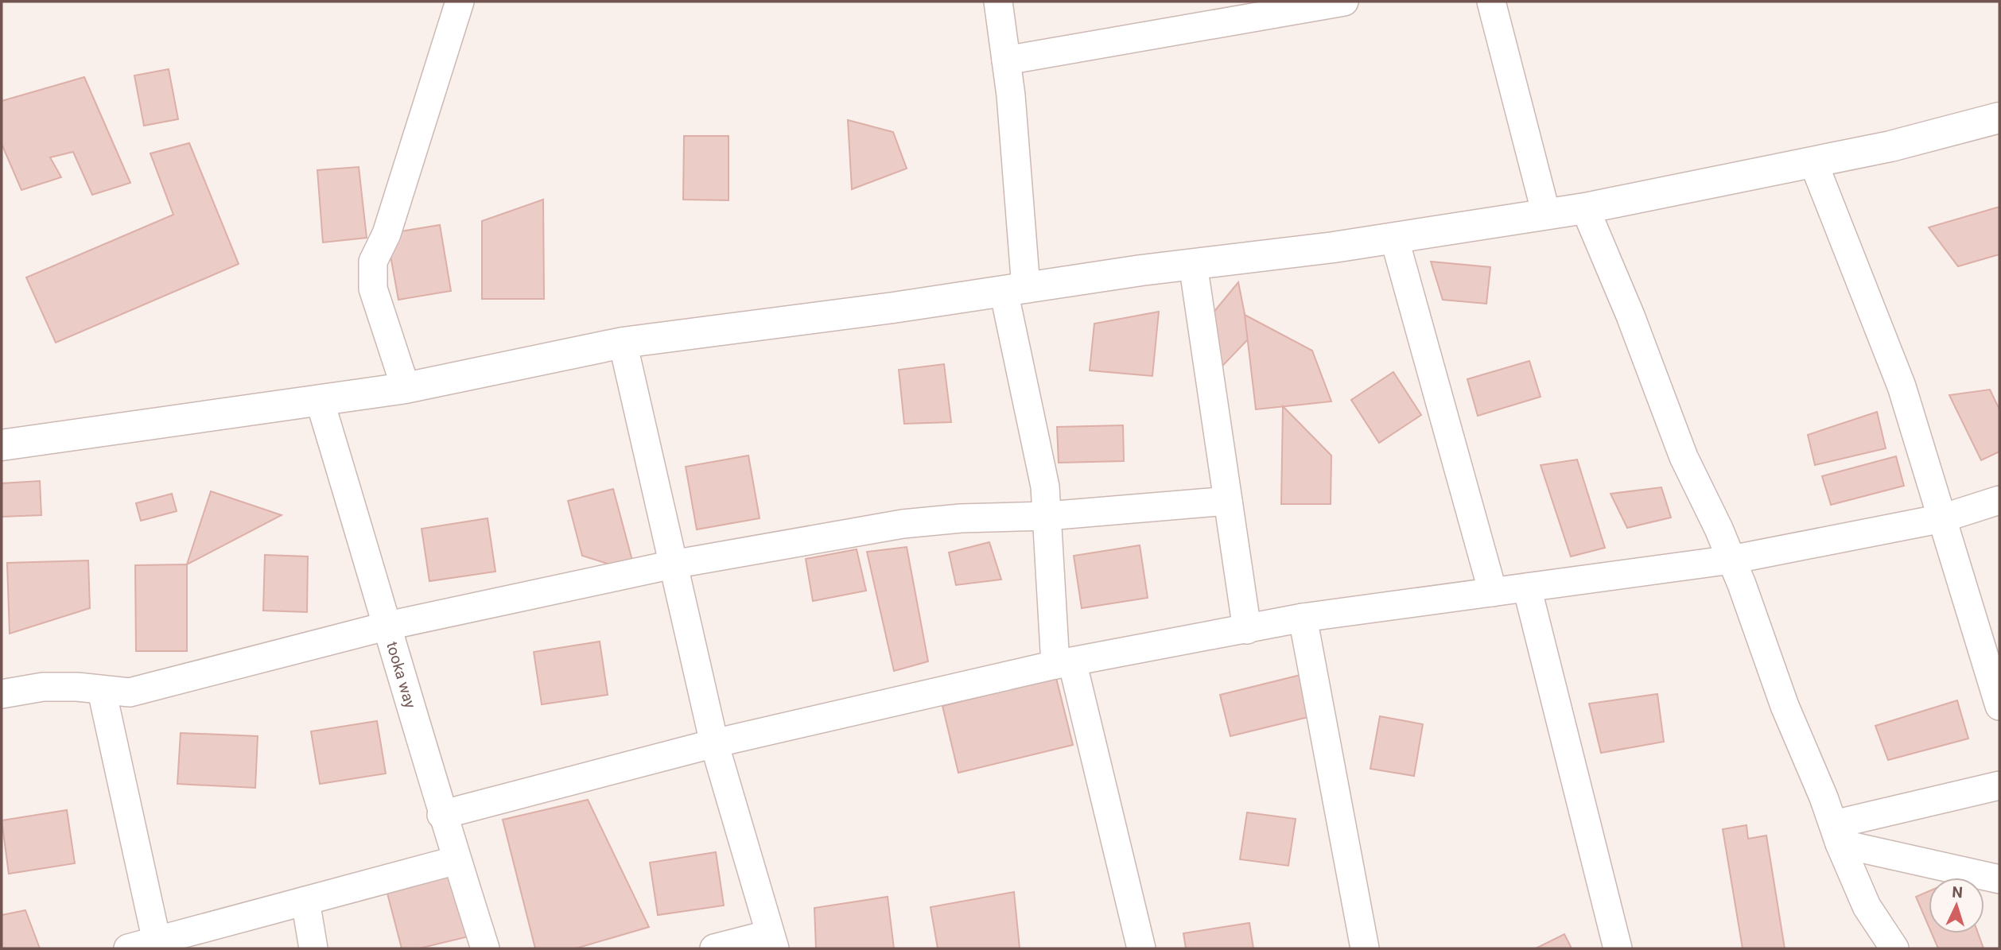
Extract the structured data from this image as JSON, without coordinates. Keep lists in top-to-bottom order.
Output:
{
  "streets": {
    "street": ["tooka way"]
  },
  "north": "top"
}
